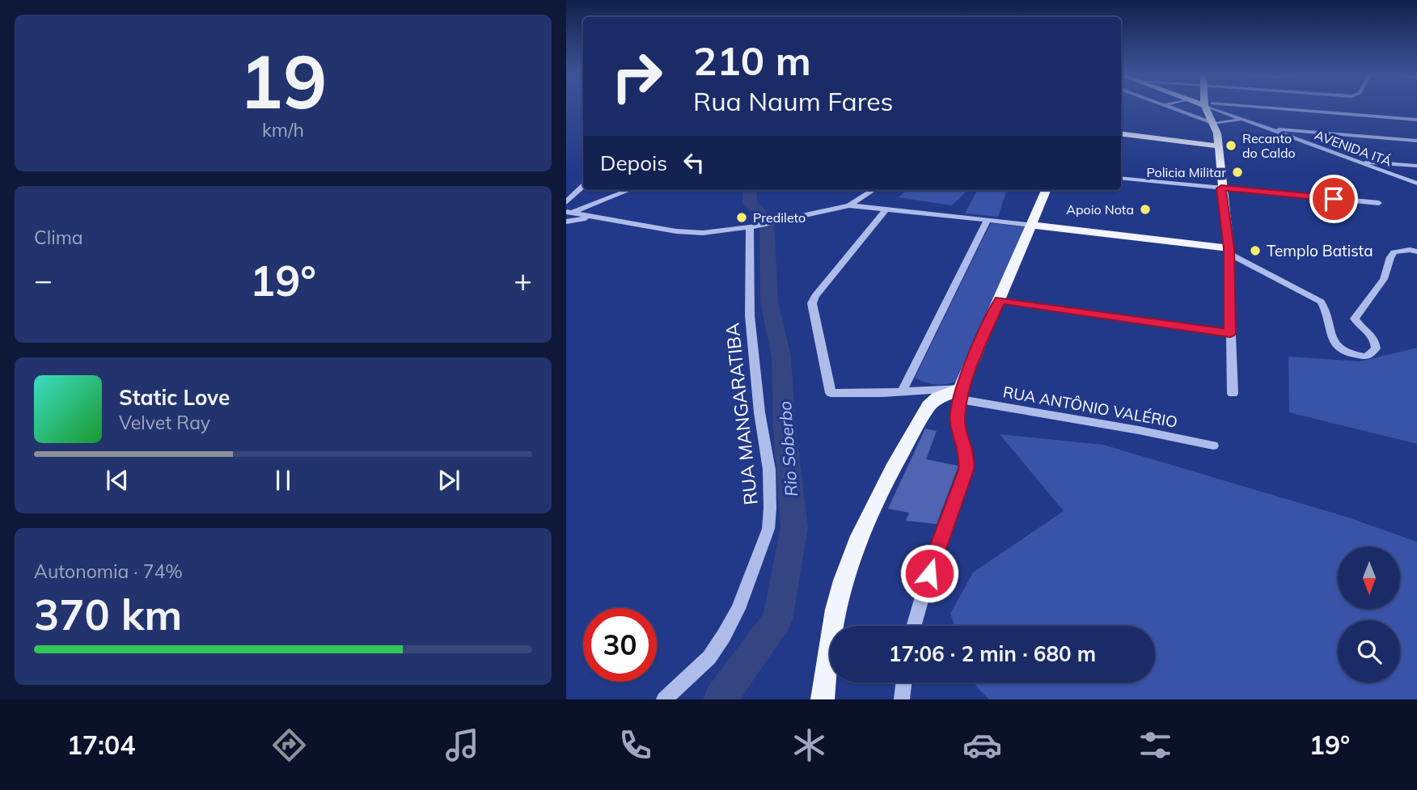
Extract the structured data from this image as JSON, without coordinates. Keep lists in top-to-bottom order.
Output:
{
  "streets": {
    "street": ["AVENIDA ITÁ", "RUA ANTÔNIO VALÉRIO", "RUA MANGARATIBA"]
  },
  "water": ["Rio Soberbo"],
  "places": [
    "Recanto do Caldo",
    "Policia Militar",
    "Apoio Nota",
    "Predileto",
    "Templo Batista"
  ],
  "north": "bottom",
  "page": {
    "tile": [
      ["19", "km/h"],
      "Clima",
      ["Autonomia · 74%", "370 km"]
    ],
    "turn": ["210 m", "Rua Naum Fares"],
    "then": "Depois",
    "heat": ["−", "19°", "+"],
    "song": ["Static Love", "Velvet Ray"],
    "limit": "30",
    "trip": "17:06 · 2 min · 680 m",
    "tabs": ["17:04", "19°"]
  }
}
